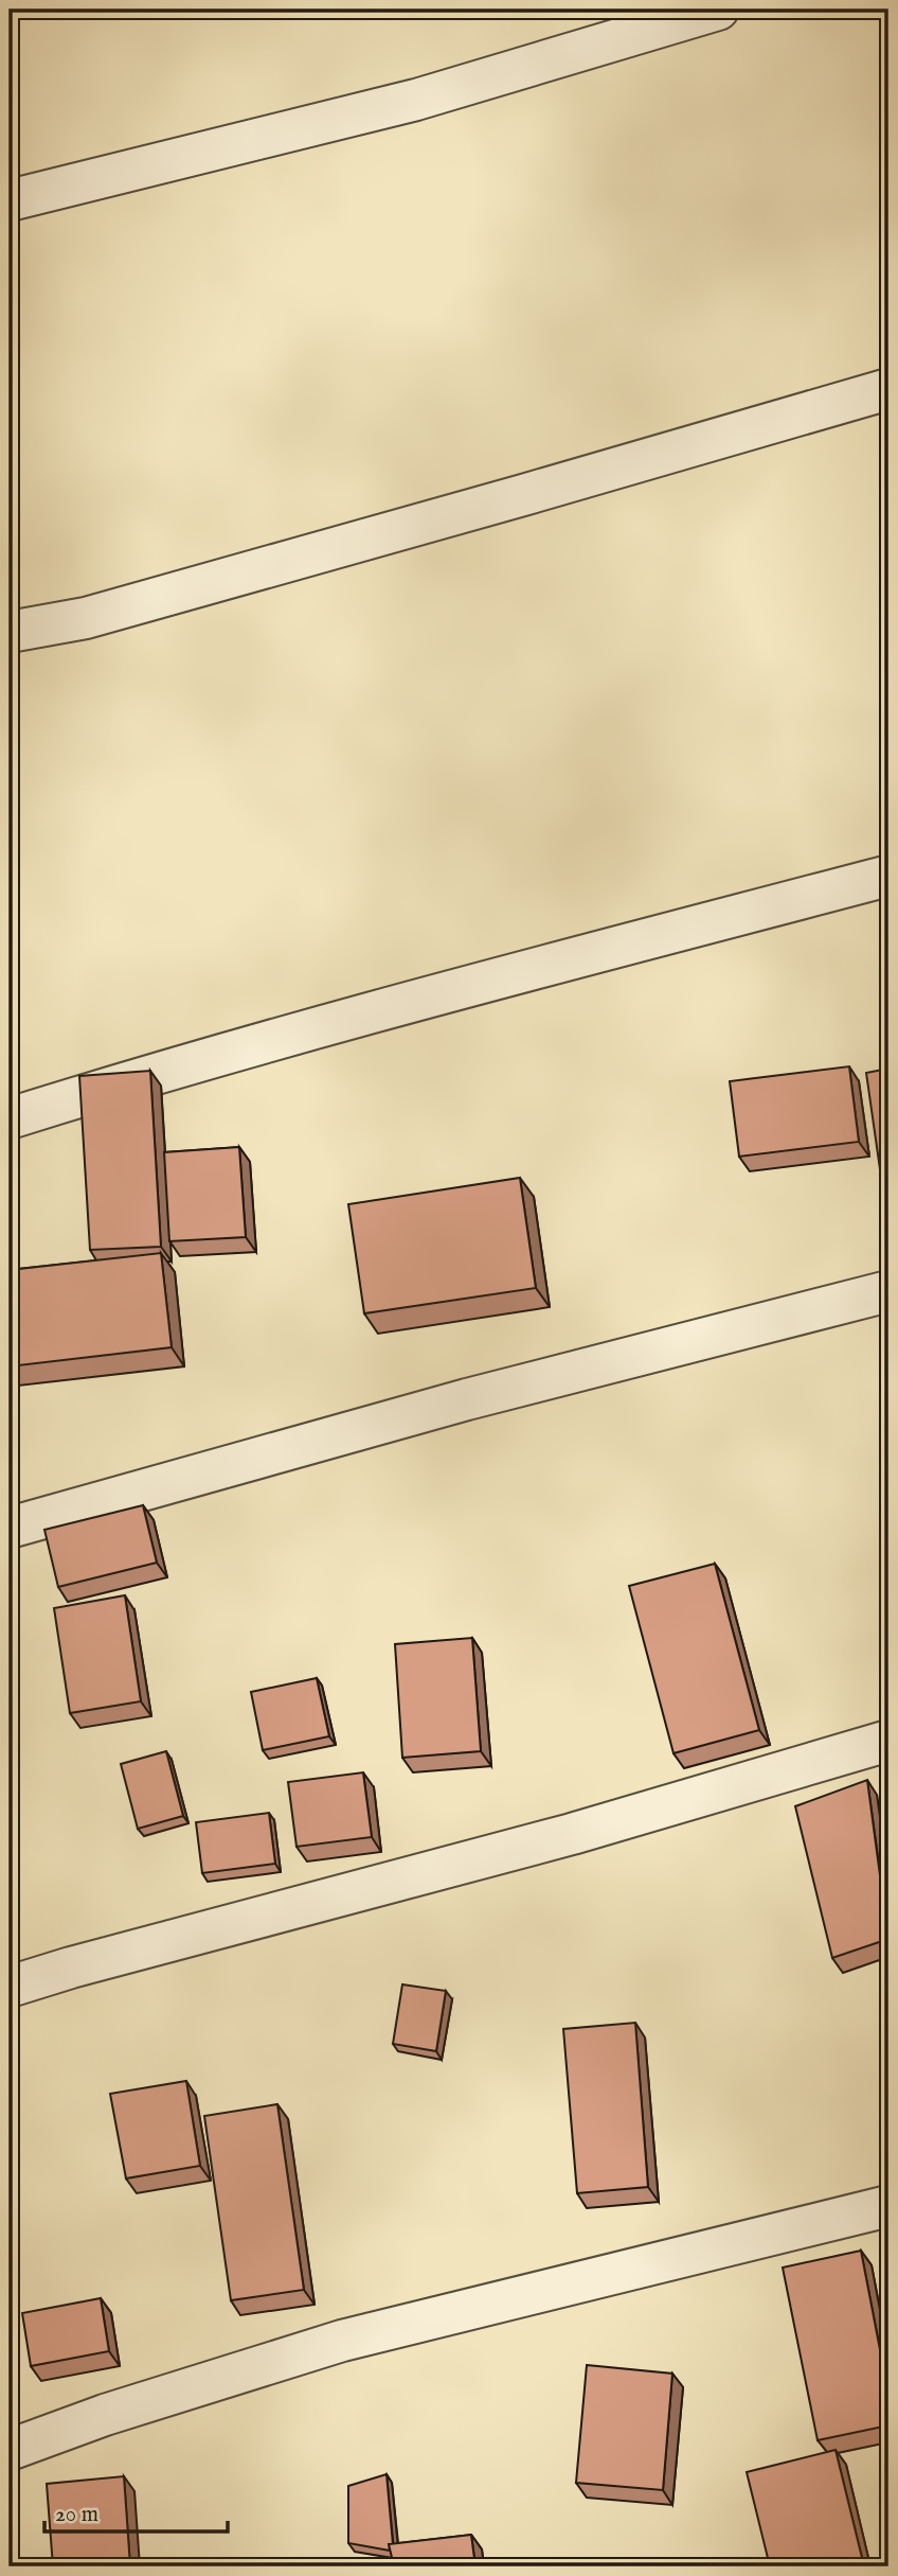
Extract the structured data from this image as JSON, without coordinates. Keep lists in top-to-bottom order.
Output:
{
  "scale_bar": "20 m"
}
